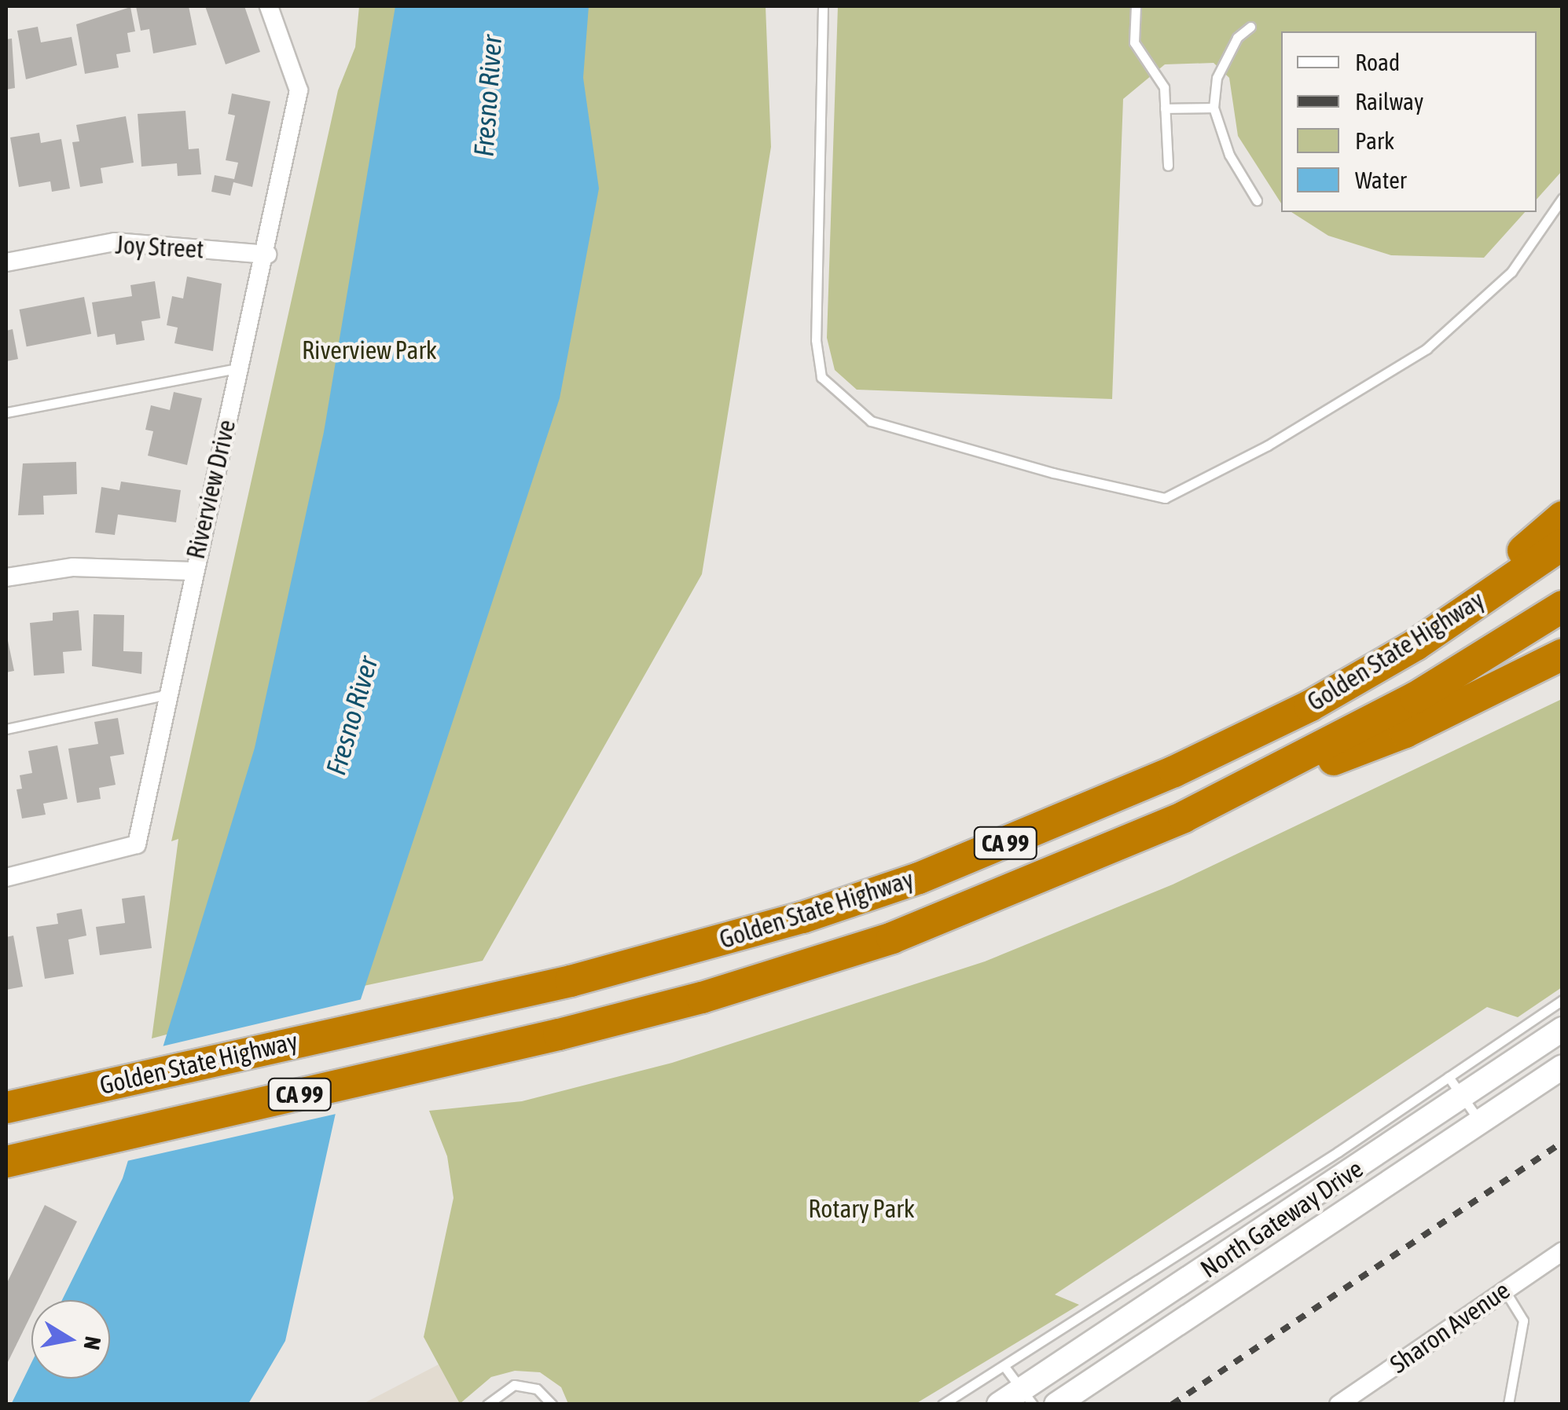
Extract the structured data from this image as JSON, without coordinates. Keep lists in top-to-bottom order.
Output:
{
  "streets": {
    "highway": ["Golden State Highway", "CA 99"],
    "main road": ["North Gateway Drive"],
    "street": ["Joy Street", "Riverview Drive", "Sharon Avenue"]
  },
  "crossings": [
    ["Joy Street", "Riverview Drive"]
  ],
  "water": ["Fresno River"],
  "parks": ["Riverview Park", "Rotary Park"],
  "legend": [
    "Road",
    "Railway",
    "Park",
    "Water"
  ],
  "north": "right"
}
